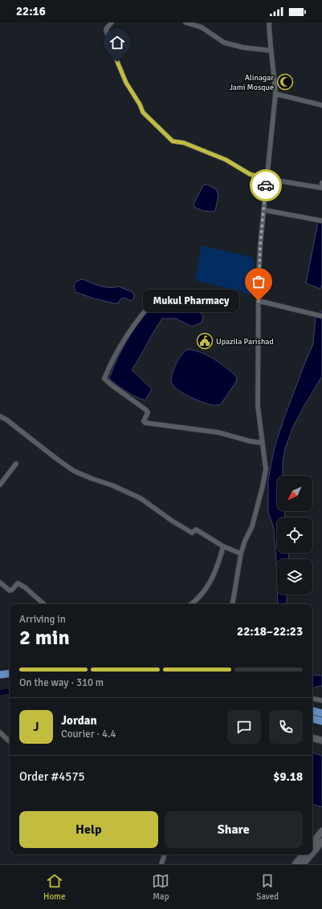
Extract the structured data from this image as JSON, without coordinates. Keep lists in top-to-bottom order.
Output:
{
  "places": {
    "mosque": ["Alinagar Jami Mosque"],
    "other": ["Mukul Pharmacy"],
    "public building": ["Upazila Parishad"]
  },
  "north": "bottom left",
  "page": {
    "status": "22:16",
    "bubble": "Mukul Pharmacy",
    "heading": ["2 min", "Arriving in", "22:18–22:23"],
    "panel": [
      "Jordan",
      "Courier · 4.4",
      "Order #4575",
      "$9.18"
    ],
    "bar": "On the way · 310 m",
    "round": "J",
    "buttons": ["Help", "Share"],
    "tabs": ["Home", "Map", "Saved"]
  }
}
